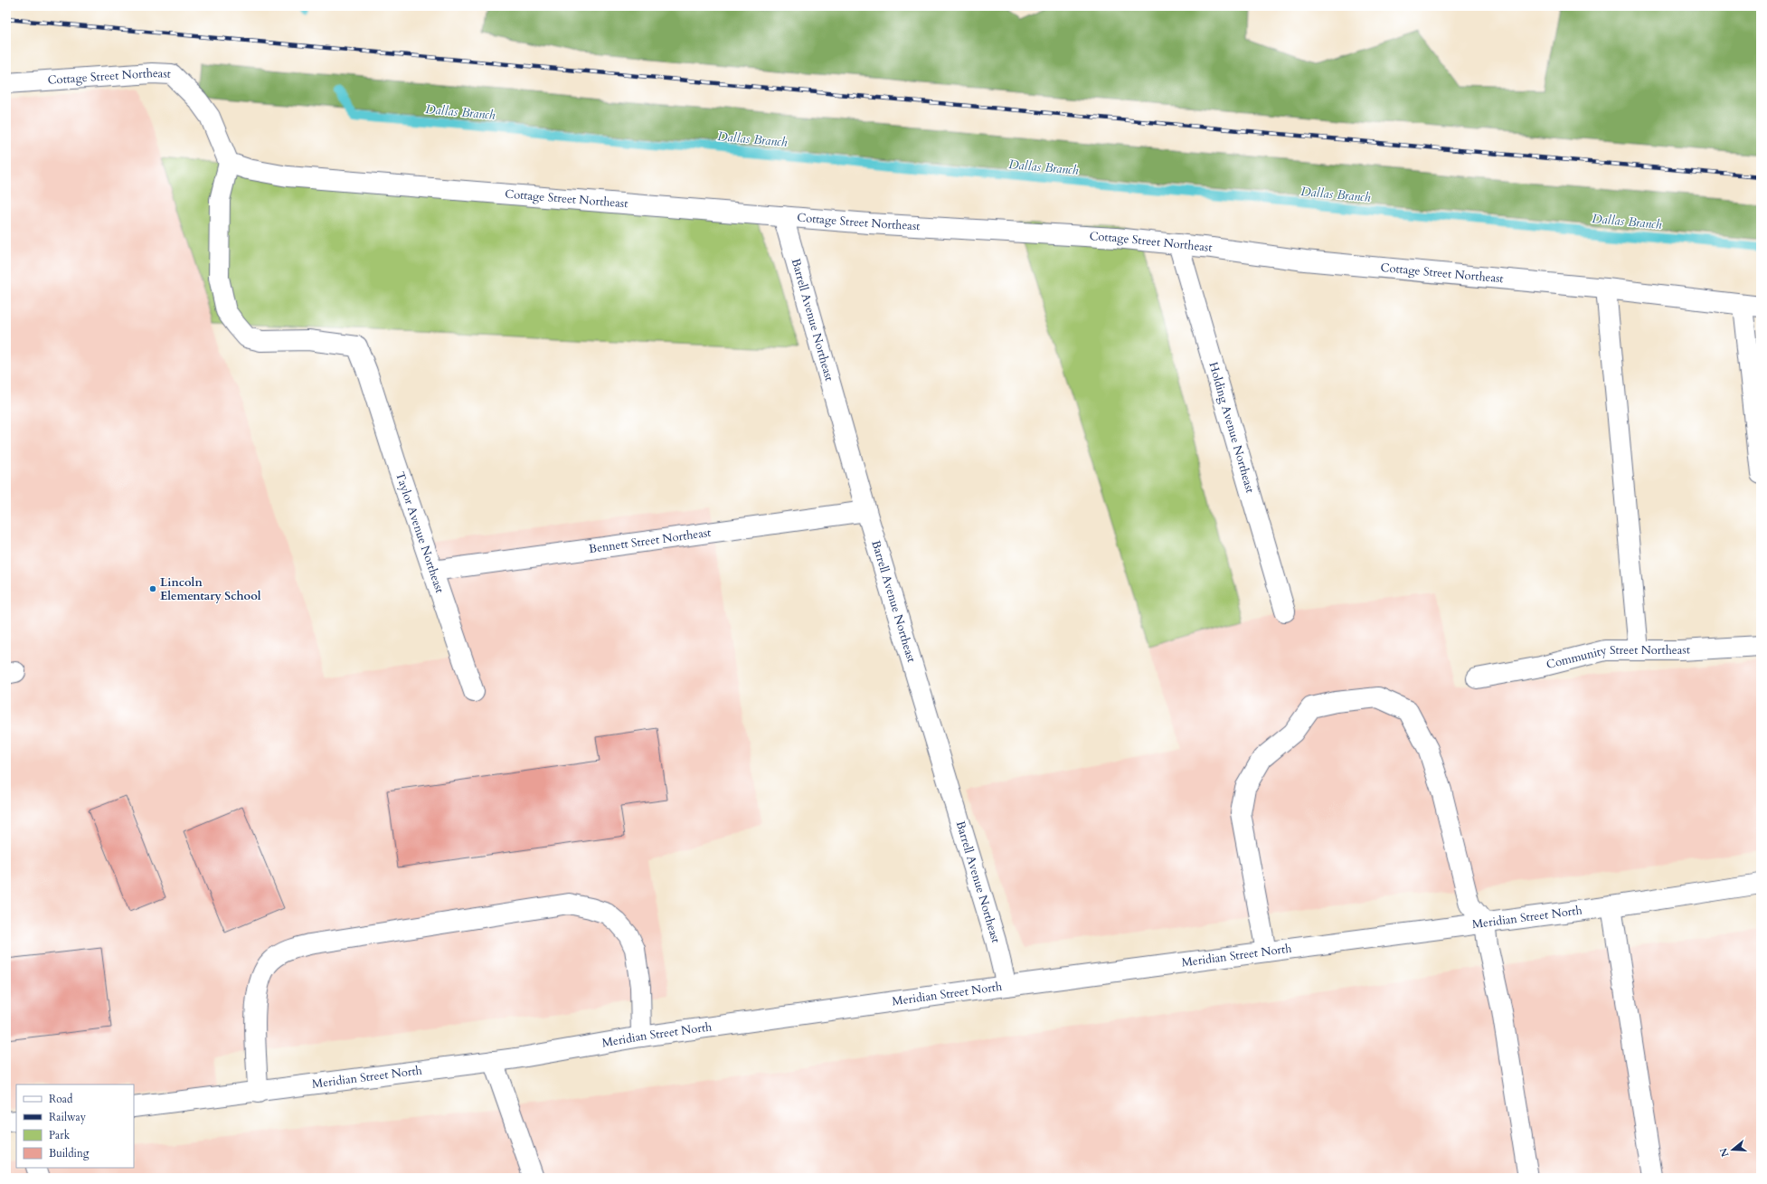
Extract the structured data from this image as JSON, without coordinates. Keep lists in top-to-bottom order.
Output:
{
  "streets": {
    "street": [
      "Cottage Street Northeast",
      "Barrell Avenue Northeast",
      "Holding Avenue Northeast",
      "Taylor Avenue Northeast",
      "Bennett Street Northeast",
      "Community Street Northeast",
      "Meridian Street North"
    ]
  },
  "crossings": [
    ["Cottage Street Northeast", "Barrell Avenue Northeast"],
    ["Cottage Street Northeast", "Holding Avenue Northeast"],
    ["Cottage Street Northeast", "Taylor Avenue Northeast"],
    ["Barrell Avenue Northeast", "Bennett Street Northeast"],
    ["Barrell Avenue Northeast", "Meridian Street North"],
    ["Taylor Avenue Northeast", "Bennett Street Northeast"]
  ],
  "water": ["Dallas Branch"],
  "places": ["Lincoln Elementary School"],
  "legend": [
    "Road",
    "Railway",
    "Park",
    "Building"
  ],
  "north": "left"
}
